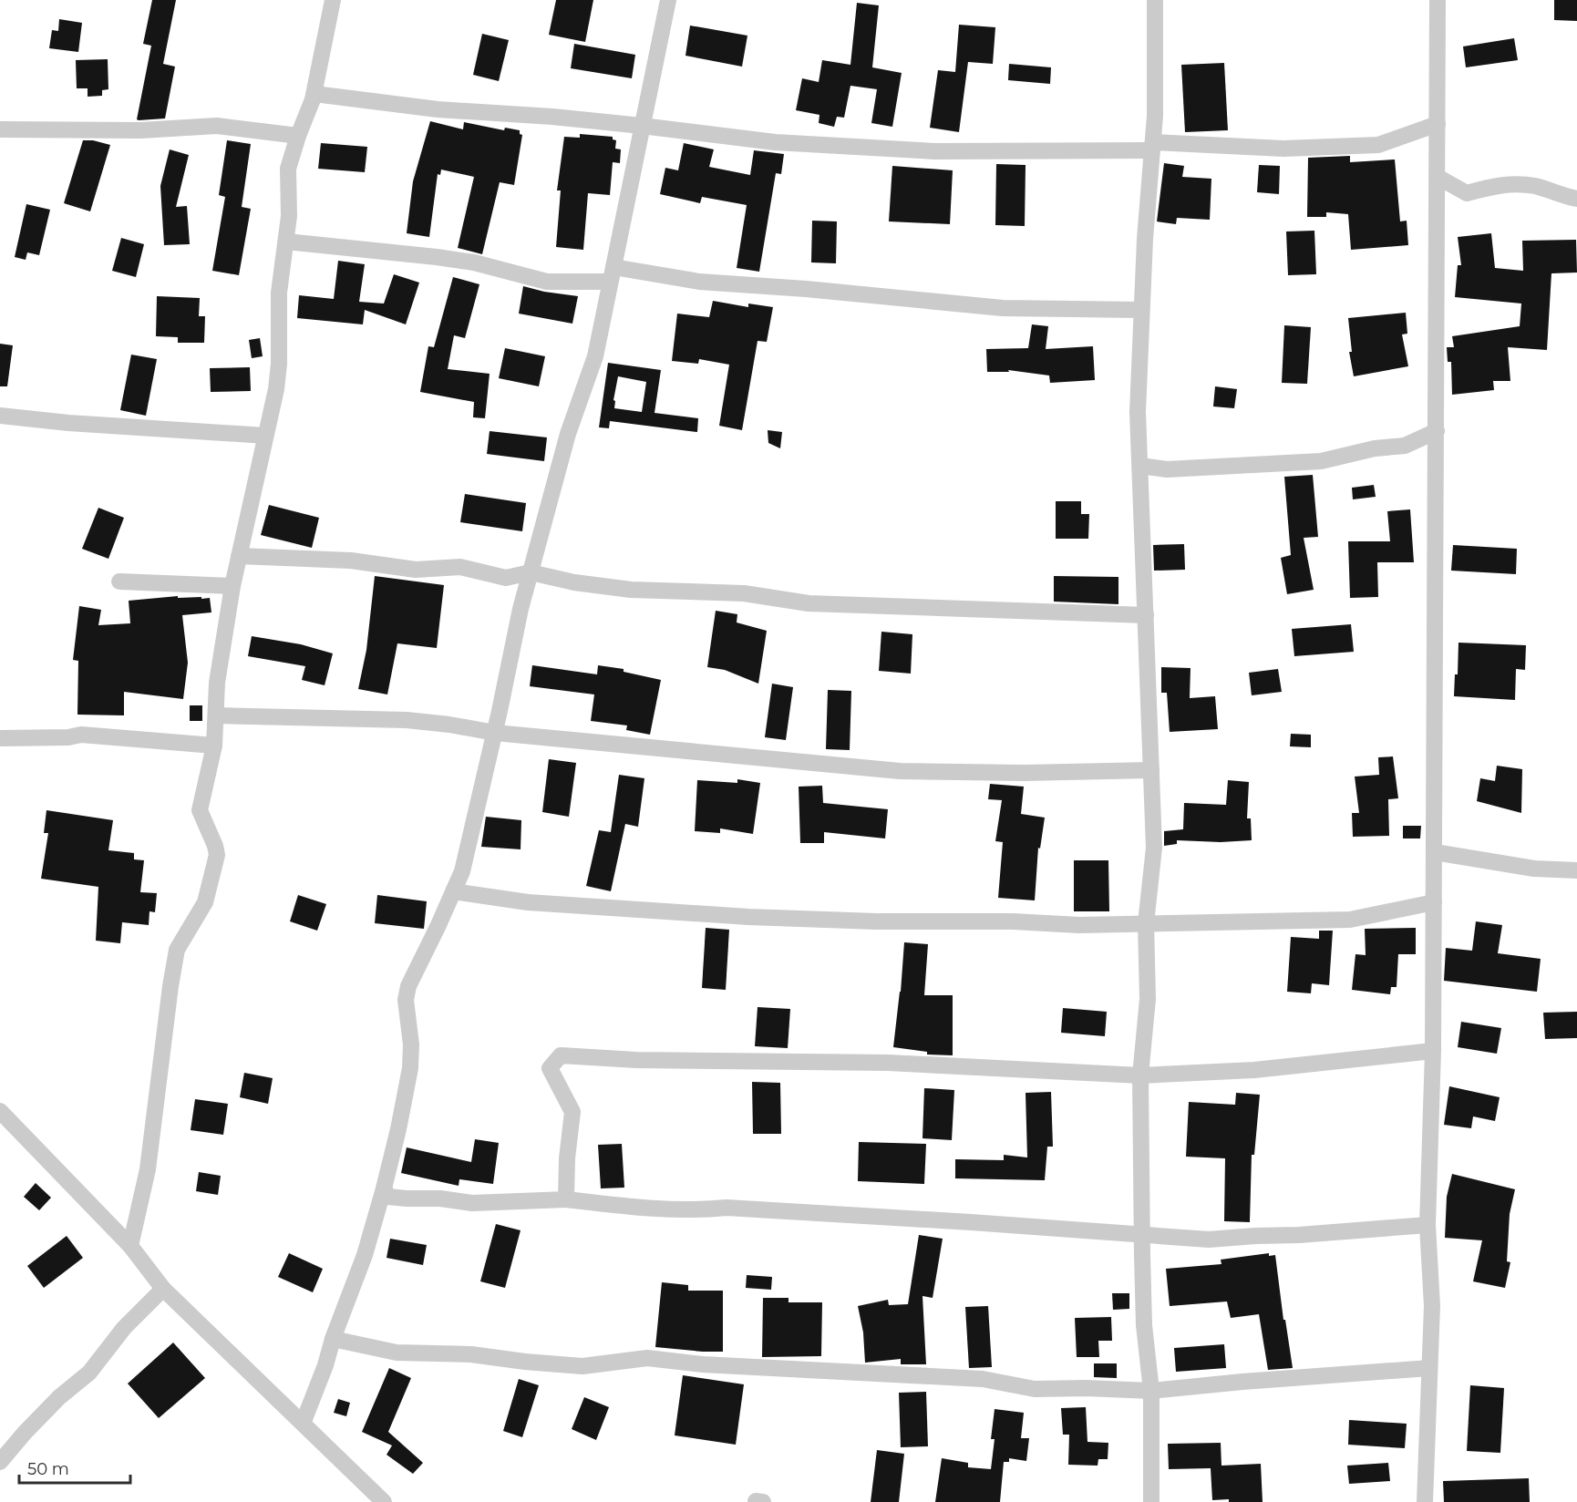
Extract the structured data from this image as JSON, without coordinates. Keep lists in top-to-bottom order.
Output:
{
  "scale_bar": "50 m"
}
